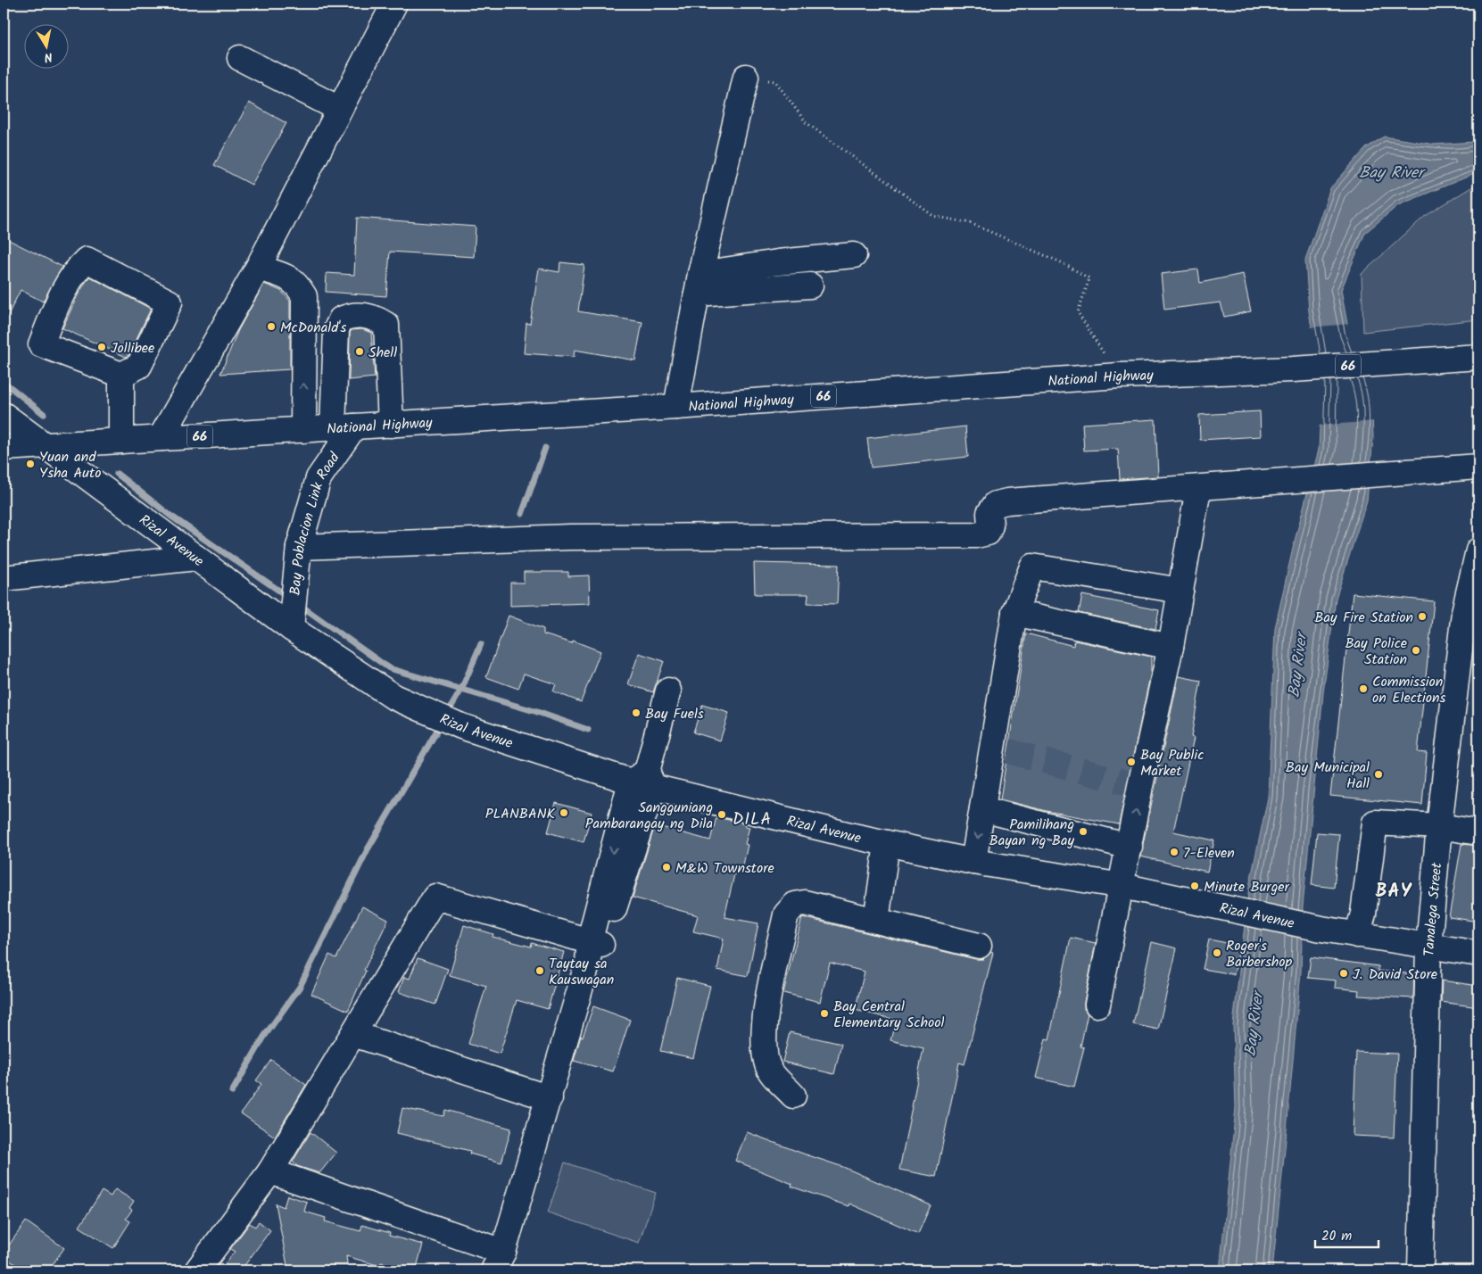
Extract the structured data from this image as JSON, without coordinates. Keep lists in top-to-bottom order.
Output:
{
  "streets": {
    "street": [
      "66",
      "National Highway",
      "Bay Poblacion Link Road",
      "Rizal Avenue",
      "Tanalega Street"
    ]
  },
  "crossings": [
    ["National Highway", "Bay Poblacion Link Road"],
    ["National Highway", "Rizal Avenue"],
    ["Bay Poblacion Link Road", "Rizal Avenue"],
    ["Rizal Avenue", "Tanalega Street"]
  ],
  "districts": ["DILA", "BAY"],
  "water": ["Bay River"],
  "places": [
    "McDonald's",
    "Jollibee",
    "Shell",
    "Yuan and Ysha Auto",
    "Bay Fire Station",
    "Bay Police Station",
    "Commission on Elections",
    "Bay Fuels",
    "Bay Public Market",
    "Bay Municipal Hall",
    "PLANBANK",
    "Sangguniang Pambarangay ng Dila",
    "Pamilihang Bayan ng Bay",
    "7-Eleven",
    "M&W Townstore",
    "Minute Burger",
    "Roger's Barbershop",
    "Taytay sa Kauswagan",
    "J. David Store",
    "Bay Central Elementary School"
  ],
  "scale_bar": "20 m",
  "north": "bottom"
}
